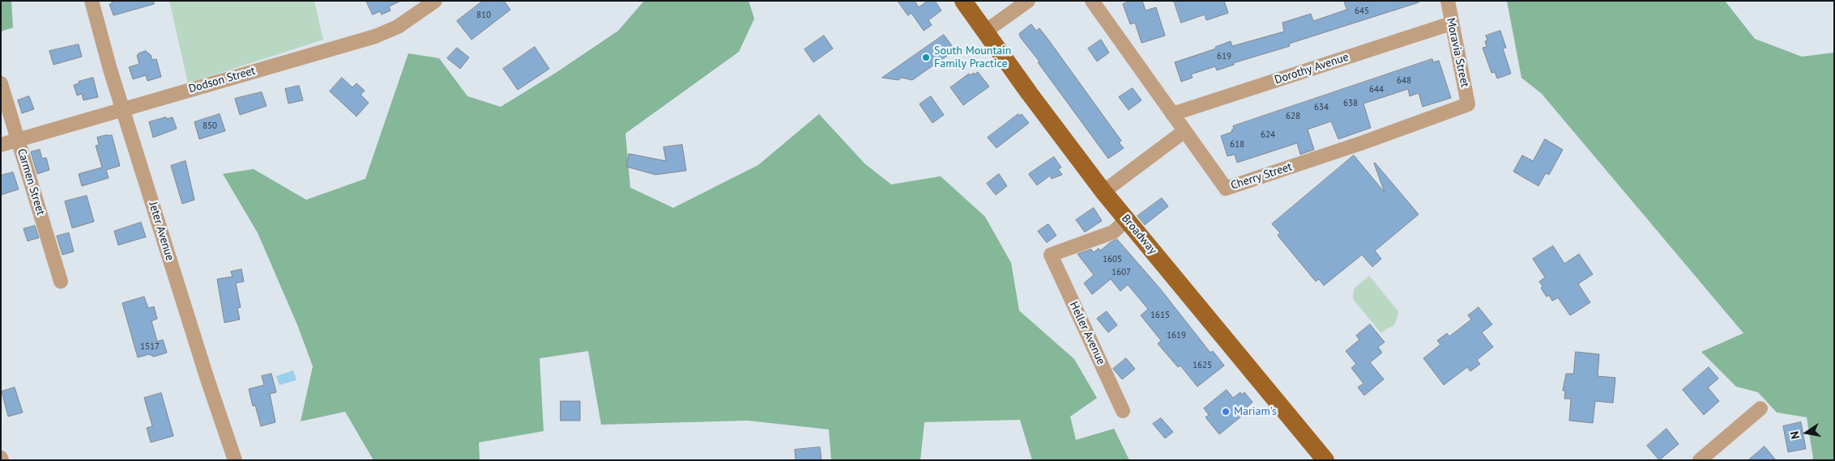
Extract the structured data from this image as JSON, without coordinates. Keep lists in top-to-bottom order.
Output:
{
  "streets": {
    "main road": ["Broadway"],
    "street": [
      "Moravia Street",
      "Dorothy Avenue",
      "Dodson Street",
      "Cherry Street",
      "Carmen Street",
      "Jeter Avenue",
      "Heller Avenue"
    ]
  },
  "crossings": [
    ["Moravia Street", "Dorothy Avenue"],
    ["Moravia Street", "Cherry Street"],
    ["Dorothy Avenue", "Cherry Street"],
    ["Dodson Street", "Carmen Street"],
    ["Dodson Street", "Jeter Avenue"],
    ["Broadway", "Heller Avenue"]
  ],
  "places": ["South Mountain Family Practice", "Mariam's"],
  "house_numbers": [
    "645",
    "810",
    "619",
    "648",
    "644",
    "638",
    "634",
    "628",
    "850",
    "624",
    "618",
    "1605",
    "1607",
    "1615",
    "1619",
    "1517",
    "1625"
  ],
  "north": "left"
}
